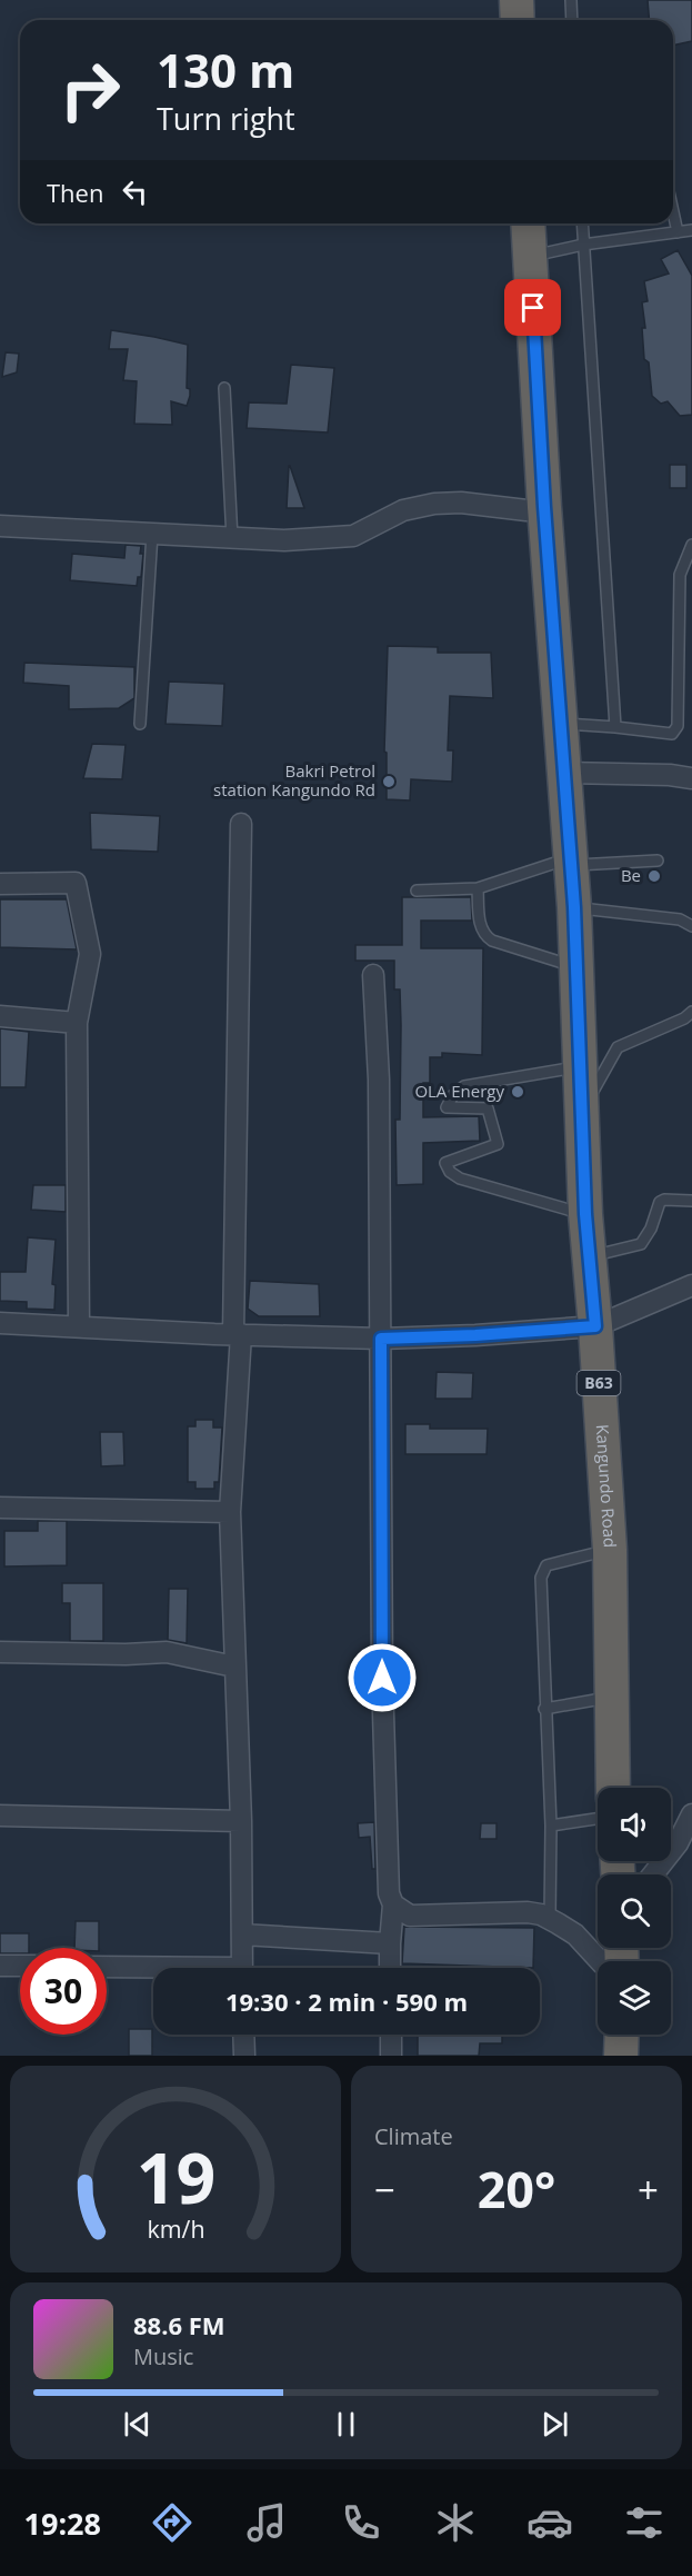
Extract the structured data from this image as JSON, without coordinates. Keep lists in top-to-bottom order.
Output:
{
  "streets": {
    "highway": ["B63", "Kangundo Road"]
  },
  "places": ["Bakri Petrol station Kangundo Rd", "Be", "OLA Energy"],
  "page": {
    "turn": ["130 m", "Turn right"],
    "then": "Then",
    "limit": "30",
    "trip": "19:30 · 2 min · 590 m",
    "tile": "Climate",
    "heat": ["−", "20°", "+"],
    "song": ["88.6 FM", "Music"],
    "tabs": "19:28",
    "gauge": ["19", "km/h"]
  }
}
